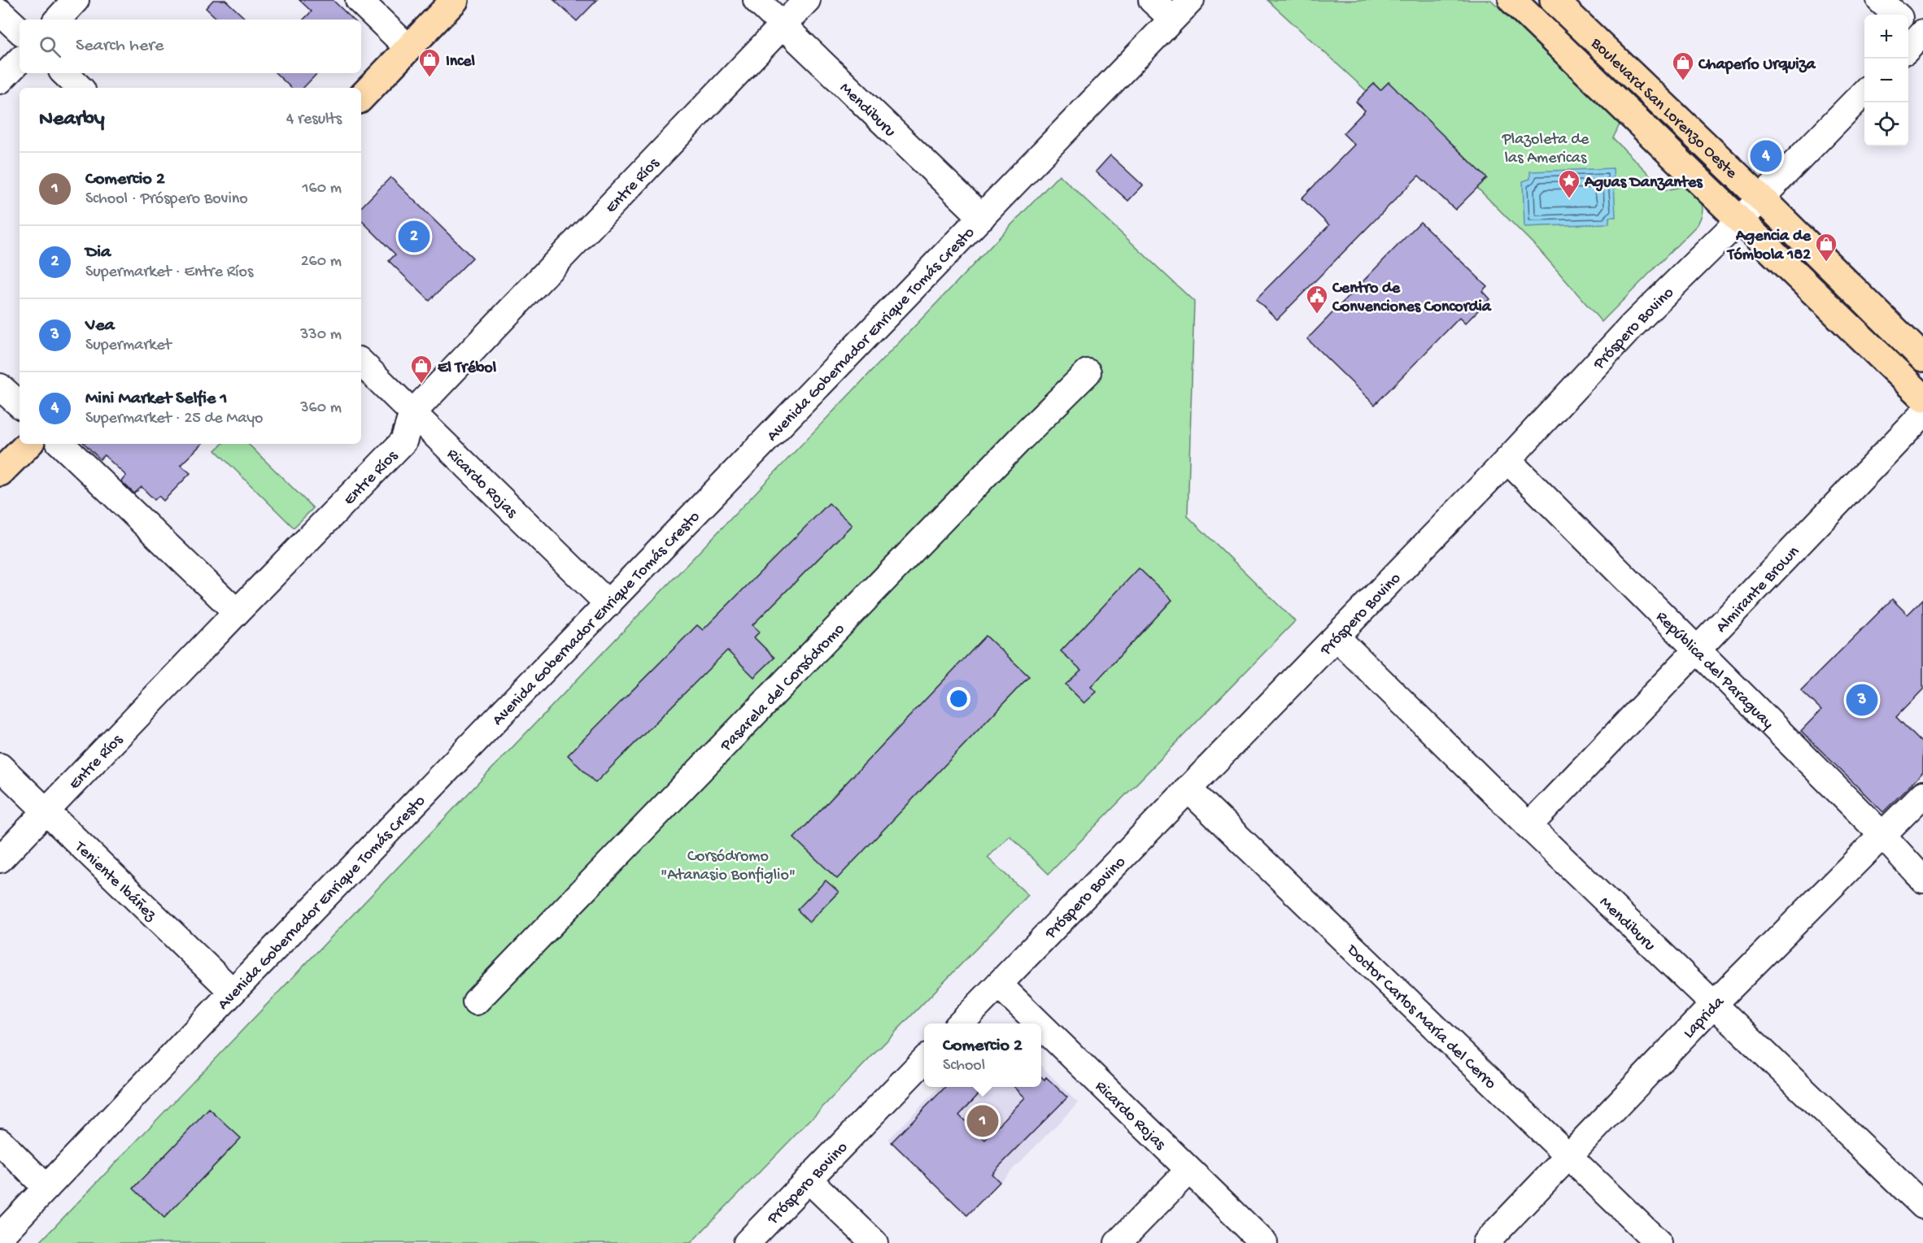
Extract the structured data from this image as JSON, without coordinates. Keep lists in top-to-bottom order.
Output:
{
  "streets": {
    "main road": ["Boulevard San Lorenzo Oeste"],
    "street": [
      "Mendiburu",
      "Entre Ríos",
      "Próspero Bovino",
      "Avenida Gobernador Enrique Tomás Cresto",
      "Ricardo Rojas",
      "Almirante Brown",
      "República del Paraguay",
      "Pasarela del Corsódromo",
      "Teniente Ibáñez",
      "Doctor Carlos María del Cerro",
      "Laprida"
    ]
  },
  "crossings": [
    ["Boulevard San Lorenzo Oeste", "Próspero Bovino"],
    ["Mendiburu", "Entre Ríos"],
    ["Mendiburu", "Próspero Bovino"],
    ["Mendiburu", "Avenida Gobernador Enrique Tomás Cresto"],
    ["Mendiburu", "Almirante Brown"],
    ["Mendiburu", "Laprida"],
    ["Entre Ríos", "Ricardo Rojas"],
    ["Entre Ríos", "Teniente Ibáñez"],
    ["Próspero Bovino", "Ricardo Rojas"],
    ["Próspero Bovino", "República del Paraguay"],
    ["Próspero Bovino", "Doctor Carlos María del Cerro"],
    ["Avenida Gobernador Enrique Tomás Cresto", "Ricardo Rojas"],
    ["Avenida Gobernador Enrique Tomás Cresto", "Teniente Ibáñez"],
    ["Almirante Brown", "República del Paraguay"],
    ["República del Paraguay", "Laprida"],
    ["Doctor Carlos María del Cerro", "Laprida"]
  ],
  "parks": ["Plazoleta de las Americas", "Corsódromo \"Atanasio Bonfiglio\""],
  "places": {
    "shop": [
      "Incel",
      "Chaperío Urquiza",
      "Agencia de Tómbola 182",
      "El Trébol"
    ],
    "place": ["Aguas Danzantes"],
    "public building": ["Centro de Convenciones Concordia"]
  },
  "page": {
    "map_buttons": ["+", "−"],
    "search": "Search here",
    "heading": ["Nearby", "4 results"],
    "pins": [
      "4",
      "2",
      "3",
      "1"
    ],
    "list": [
      {
        "mark": "1",
        "name": "Comercio 2",
        "note": "School · Próspero Bovino",
        "value": "160 m"
      },
      {
        "mark": "2",
        "name": "Dia",
        "note": "Supermarket · Entre Ríos",
        "value": "260 m"
      },
      {
        "mark": "3",
        "name": "Vea",
        "note": "Supermarket",
        "value": "330 m"
      },
      {
        "mark": "4",
        "name": "Mini Market Selfie 1",
        "note": "Supermarket · 25 de Mayo",
        "value": "360 m"
      }
    ],
    "popup": ["Comercio 2", "School"]
  }
}
